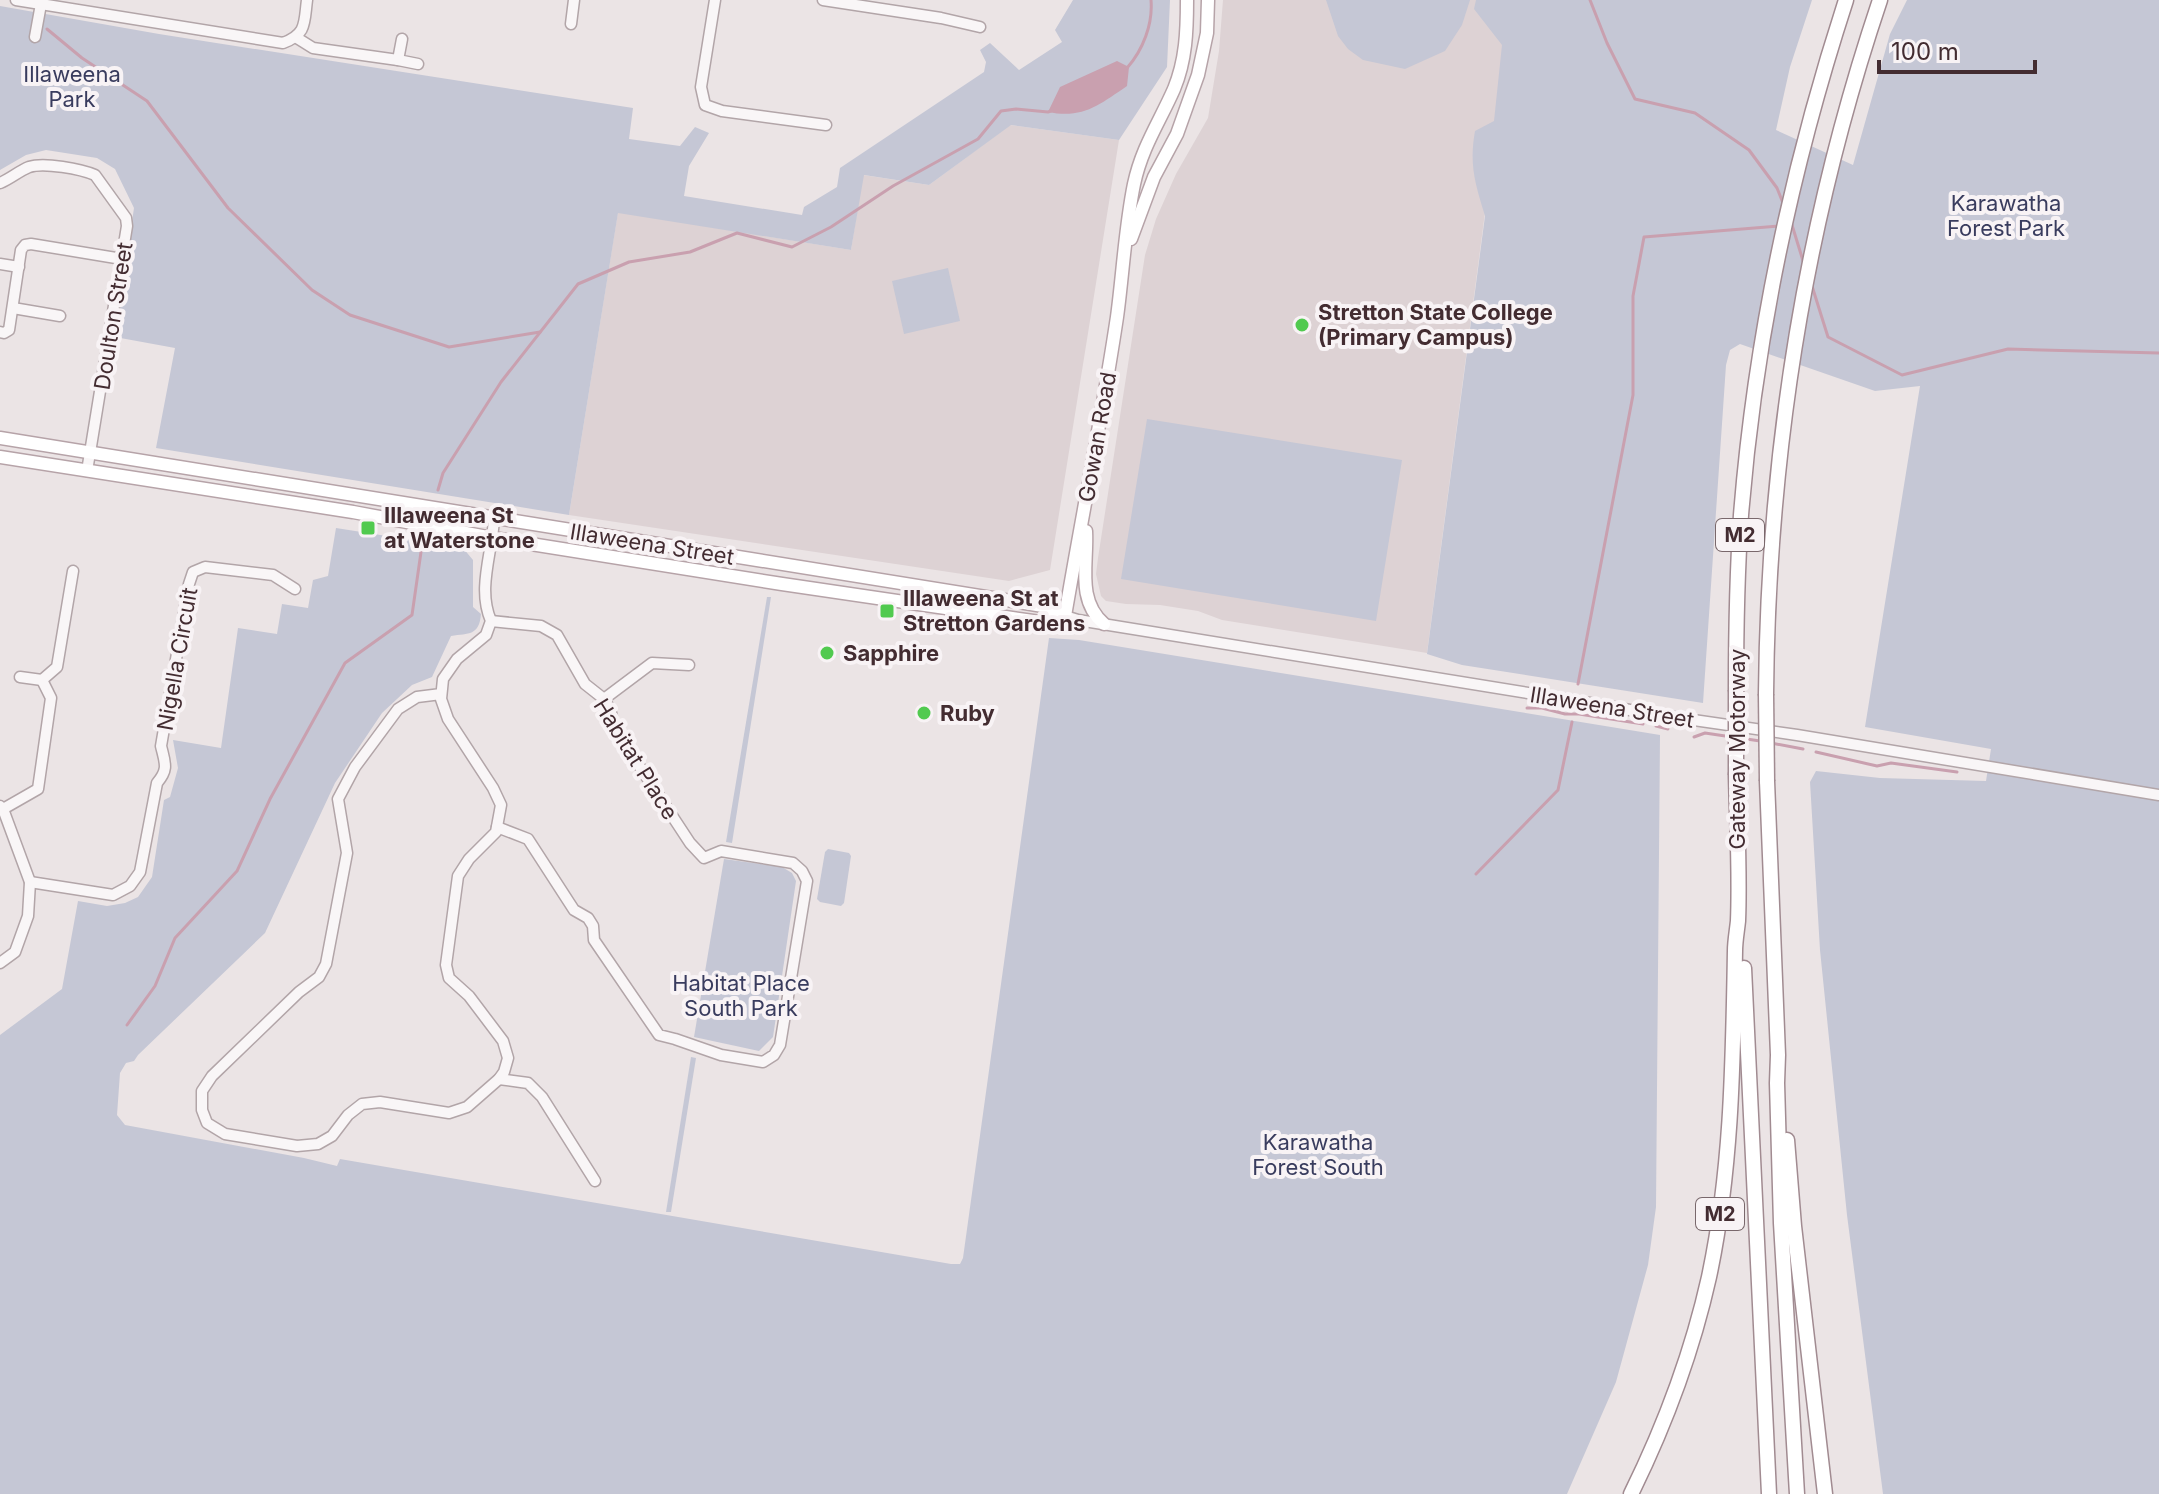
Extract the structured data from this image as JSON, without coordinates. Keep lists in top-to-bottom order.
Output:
{
  "streets": {
    "highway": ["M2", "Gateway Motorway"],
    "main road": ["Gowan Road", "Illaweena Street"],
    "street": ["Doulton Street", "Nigella Circuit", "Habitat Place"]
  },
  "crossings": [
    ["Doulton Street", "Illaweena Street"],
    ["Gowan Road", "Illaweena Street"]
  ],
  "parks": [
    "Illaweena Park",
    "Karawatha Forest Park",
    "Habitat Place South Park",
    "Karawatha Forest South"
  ],
  "places": {
    "other": ["Stretton State College (Primary Campus)", "Sapphire", "Ruby"],
    "transit": ["Illaweena St at Waterstone", "Illaweena St at Stretton Gardens"]
  },
  "scale_bar": "100 m"
}
